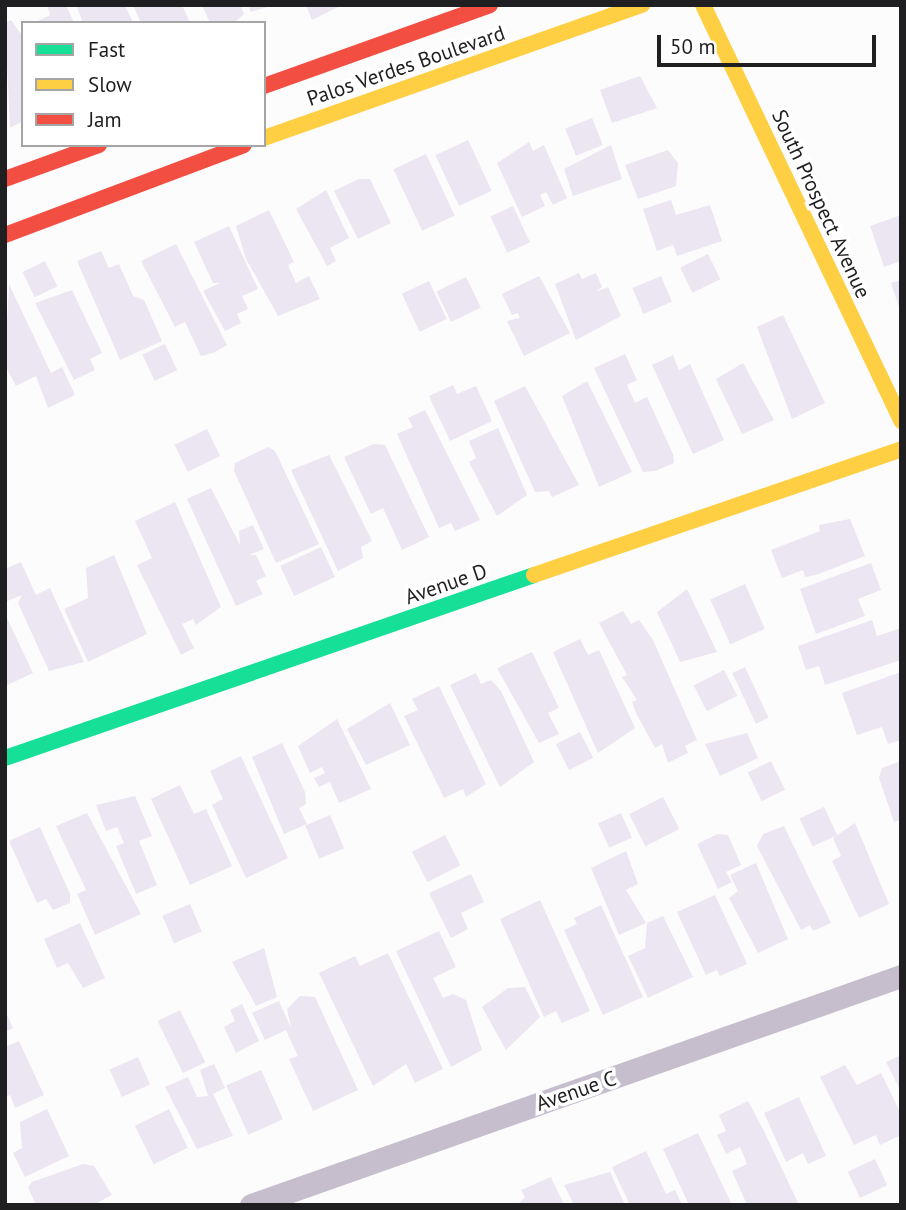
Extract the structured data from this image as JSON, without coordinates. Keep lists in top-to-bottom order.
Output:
{
  "streets": {
    "main road": ["Palos Verdes Boulevard", "South Prospect Avenue", "Avenue D"],
    "street": ["Avenue C"]
  },
  "legend": ["Fast", "Slow", "Jam"],
  "scale_bar": "50 m"
}
